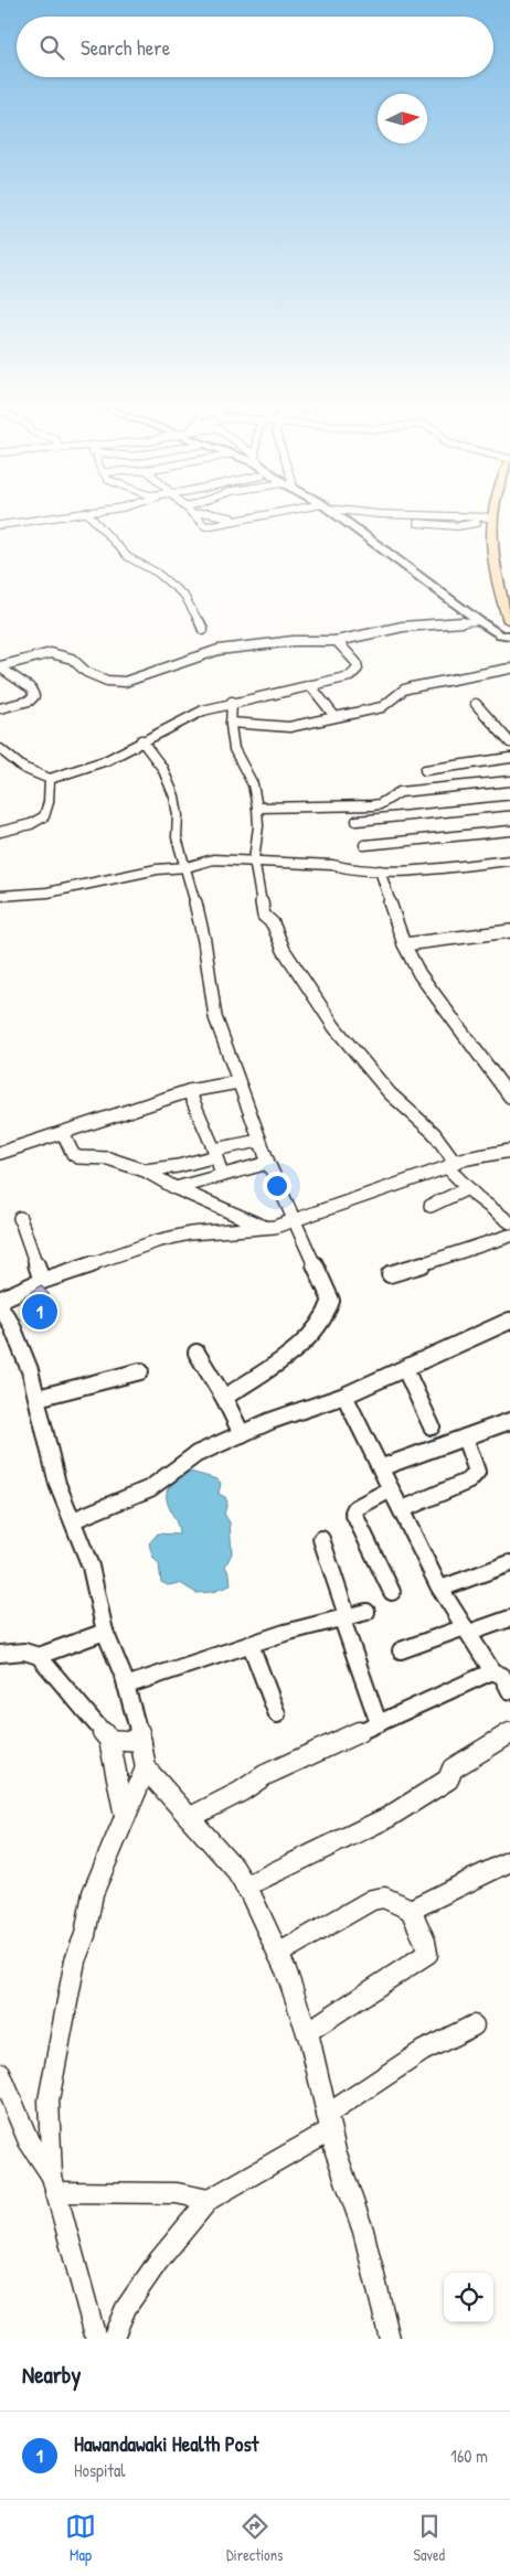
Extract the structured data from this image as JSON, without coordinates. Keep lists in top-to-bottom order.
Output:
{
  "north": "right",
  "page": {
    "search": "Search here",
    "pins": "1",
    "heading": "Nearby",
    "list": [
      {
        "mark": "1",
        "name": "Hawandawaki Health Post",
        "note": "Hospital",
        "value": "160 m"
      }
    ],
    "nav": ["Map", "Directions", "Saved"]
  }
}
